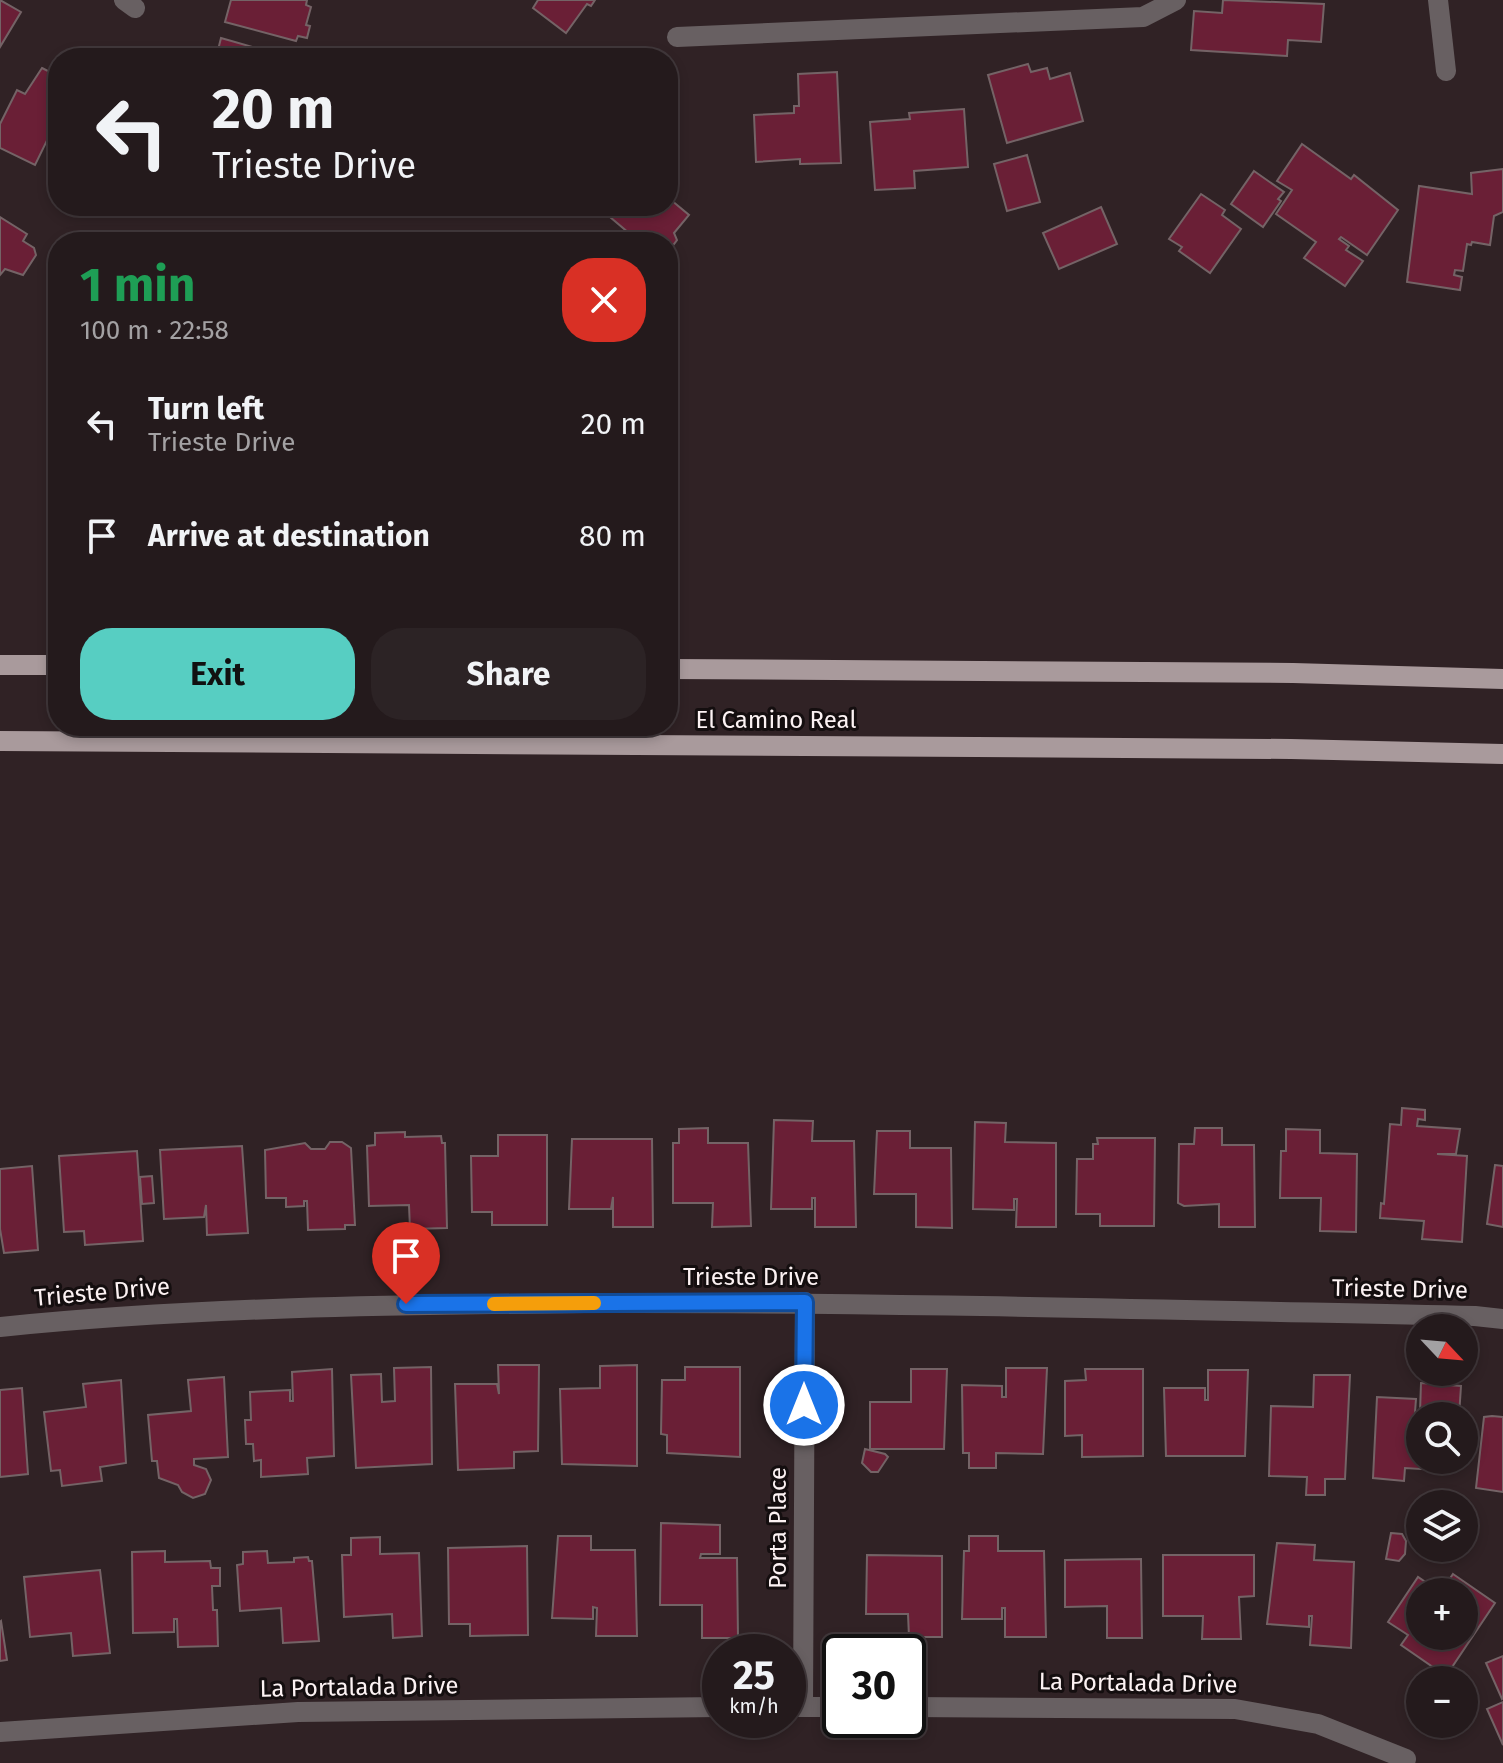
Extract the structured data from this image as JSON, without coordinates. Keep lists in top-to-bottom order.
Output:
{
  "streets": {
    "main road": ["El Camino Real"],
    "street": ["Trieste Drive", "Porta Place", "La Portalada Drive"]
  },
  "crossings": [
    ["Trieste Drive", "Porta Place"]
  ],
  "north": "bottom right",
  "page": {
    "turn": ["20 m", "Trieste Drive"],
    "heading": ["1 min", "100 m · 22:58"],
    "list": [
      {
        "name": "Turn left",
        "note": "Trieste Drive",
        "value": "20 m"
      },
      {
        "name": "Arrive at destination",
        "value": "80 m"
      }
    ],
    "buttons": ["Exit", "Share"],
    "map_buttons": ["+", "−"],
    "speed": "25 km/h",
    "limit": "30"
  }
}
